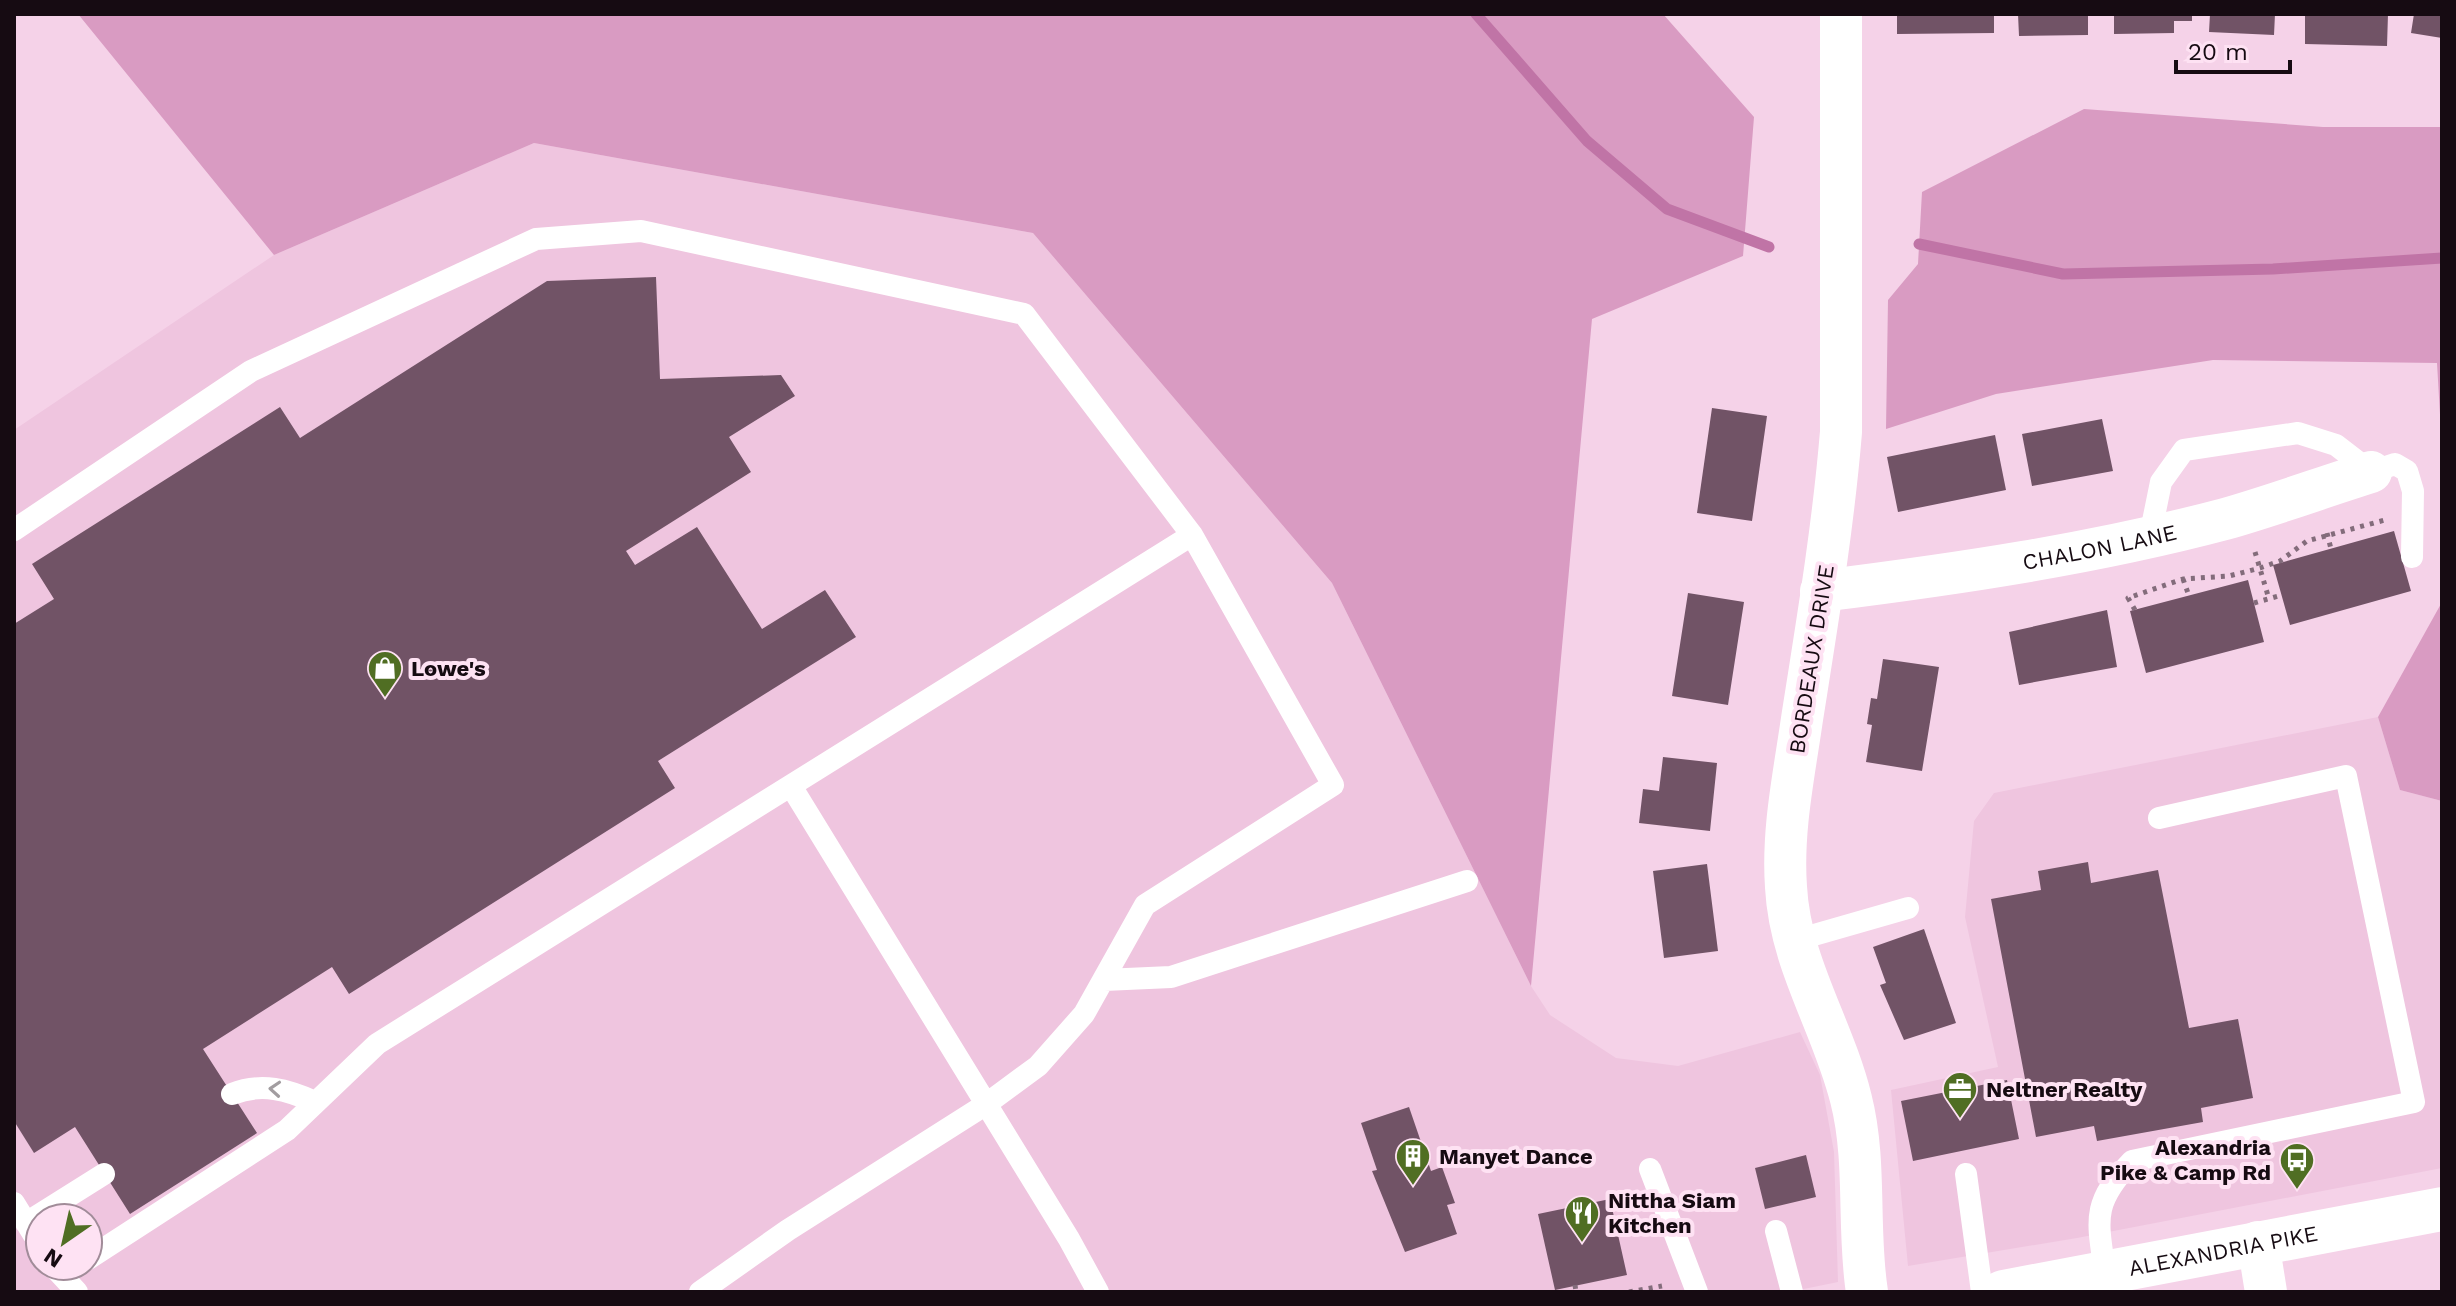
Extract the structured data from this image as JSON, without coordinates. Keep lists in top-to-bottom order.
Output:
{
  "streets": {
    "main road": ["ALEXANDRIA PIKE"],
    "street": ["CHALON LANE", "BORDEAUX DRIVE"]
  },
  "crossings": [
    ["CHALON LANE", "BORDEAUX DRIVE"]
  ],
  "places": {
    "shop": ["Lowe's"],
    "office": ["Neltner Realty"],
    "building": ["Manyet Dance"],
    "bus stop": ["Alexandria Pike & Camp Rd"],
    "restaurant": ["Nittha Siam Kitchen"]
  },
  "scale_bar": "20 m",
  "north": "bottom left"
}
